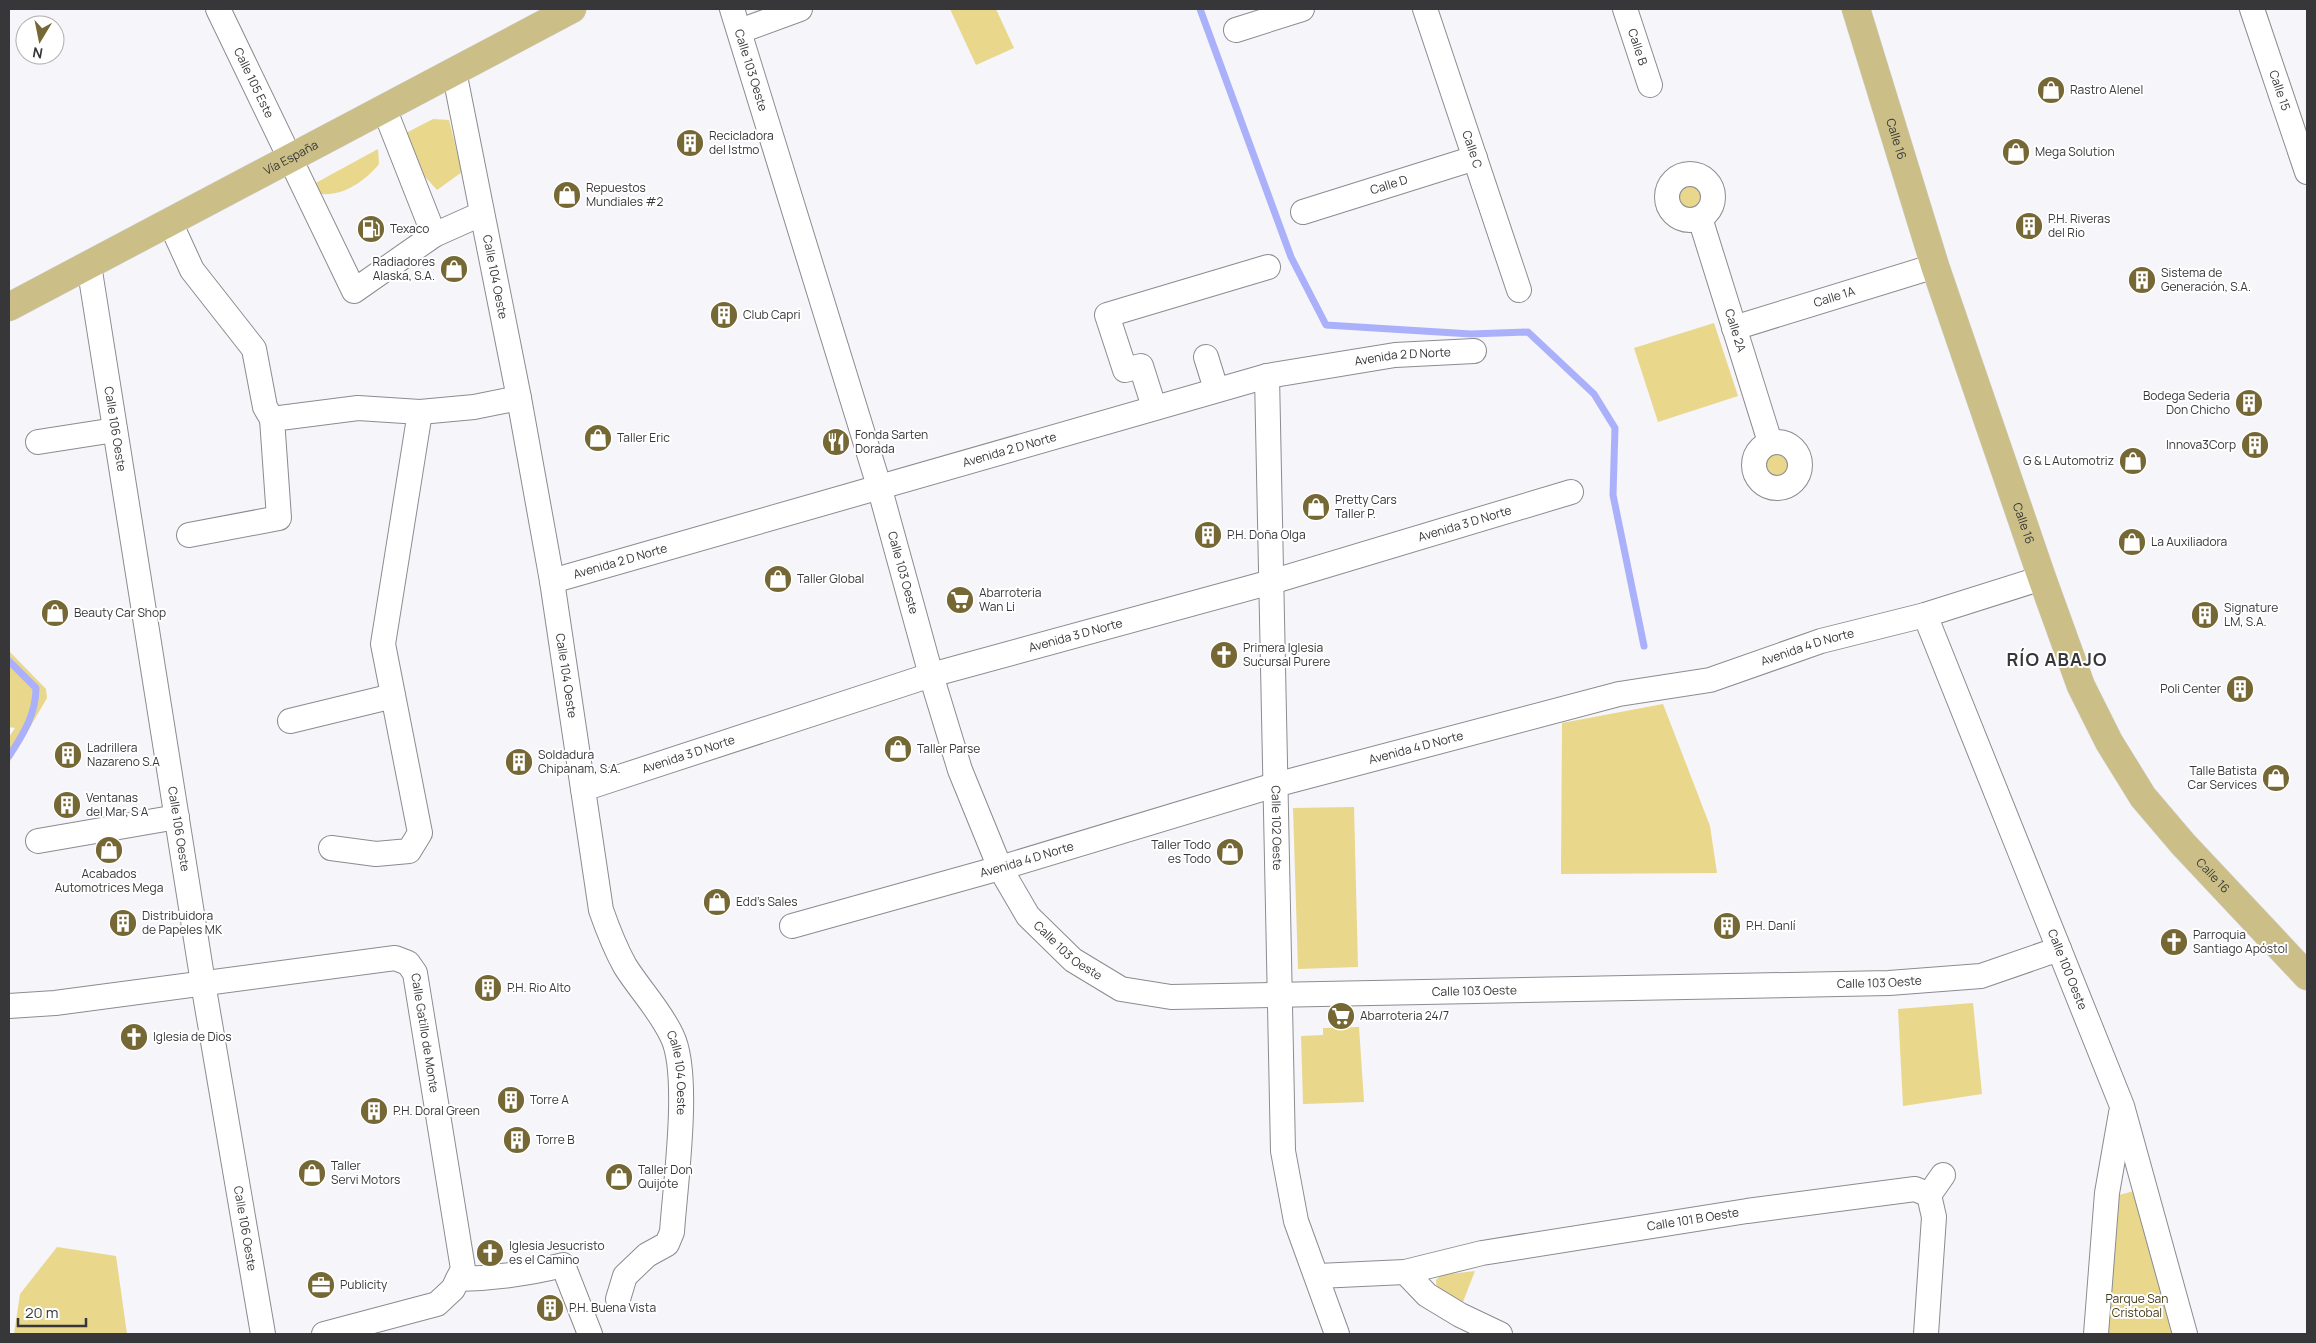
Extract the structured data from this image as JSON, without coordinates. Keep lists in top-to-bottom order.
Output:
{
  "streets": {
    "main road": ["Calle 16", "Vía España"],
    "street": [
      "Calle B",
      "Calle 103 Oeste",
      "Calle 105 Este",
      "Calle 15",
      "Calle C",
      "Calle D",
      "Calle 104 Oeste",
      "Calle 1A",
      "Calle 2A",
      "Avenida 2 D Norte",
      "Calle 106 Oeste",
      "Avenida 3 D Norte",
      "Avenida 4 D Norte",
      "Calle 102 Oeste",
      "Calle 100 Oeste",
      "Calle Gatillo de Monte",
      "Calle 101 B Oeste"
    ]
  },
  "crossings": [
    ["Calle 103 Oeste", "Avenida 2 D Norte"],
    ["Calle 103 Oeste", "Avenida 3 D Norte"],
    ["Calle 103 Oeste", "Avenida 4 D Norte"],
    ["Calle 103 Oeste", "Calle 102 Oeste"],
    ["Calle 103 Oeste", "Calle 100 Oeste"],
    ["Calle 105 Este", "Vía España"],
    ["Calle 16", "Calle 1A"],
    ["Calle 16", "Avenida 4 D Norte"],
    ["Calle C", "Calle D"],
    ["Vía España", "Calle 104 Oeste"],
    ["Vía España", "Calle 106 Oeste"],
    ["Calle 104 Oeste", "Avenida 2 D Norte"],
    ["Calle 104 Oeste", "Avenida 3 D Norte"],
    ["Calle 1A", "Calle 2A"],
    ["Avenida 2 D Norte", "Calle 102 Oeste"],
    ["Calle 106 Oeste", "Calle Gatillo de Monte"],
    ["Avenida 3 D Norte", "Calle 102 Oeste"],
    ["Avenida 4 D Norte", "Calle 102 Oeste"],
    ["Avenida 4 D Norte", "Calle 100 Oeste"],
    ["Calle 102 Oeste", "Calle 101 B Oeste"]
  ],
  "districts": ["RÍO ABAJO"],
  "parks": ["Parque San Cristobal"],
  "places": {
    "shop": [
      "Rastro Alenel",
      "Mega Solution",
      "Repuestos Mundiales #2",
      "Radiadores Alaska, S.A.",
      "Taller Eric",
      "G & L Automotriz",
      "Pretty Cars Taller P.",
      "La Auxiliadora",
      "Taller Global",
      "Beauty Car Shop",
      "Taller Parse",
      "Talle Batista Car Services",
      "Acabados Automotrices Mega",
      "Taller Todo es Todo",
      "Edd's Sales",
      "Taller Servi Motors",
      "Taller Don Quijote"
    ],
    "building": [
      "Recicladora del Istmo",
      "P.H. Riveras del Rio",
      "Sistema de Generación, S.A.",
      "Club Capri",
      "Bodega Sederia Don Chicho",
      "Innova3Corp",
      "P.H. Doña Olga",
      "Signature LM, S.A.",
      "Poli Center",
      "Ladrillera Nazareno S.A",
      "Soldadura Chipanam, S.A.",
      "Ventanas del Mar, S A",
      "Distribuidora de Papeles MK",
      "P.H. Danlí",
      "P.H. Rio Alto",
      "Torre A",
      "P.H. Doral Green",
      "Torre B",
      "P.H. Buena Vista"
    ],
    "fuel station": ["Texaco"],
    "restaurant": ["Fonda Sarten Dorada"],
    "supermarket": ["Abarroteria Wan Li", "Abarroteria 24/7"],
    "church": [
      "Primera Iglesia Sucursal Purere",
      "Parroquia Santiago Apóstol",
      "Iglesia de Dios",
      "Iglesia Jesucristo es el Camino"
    ],
    "office": ["Publicity"]
  },
  "scale_bar": "20 m",
  "north": "bottom"
}
